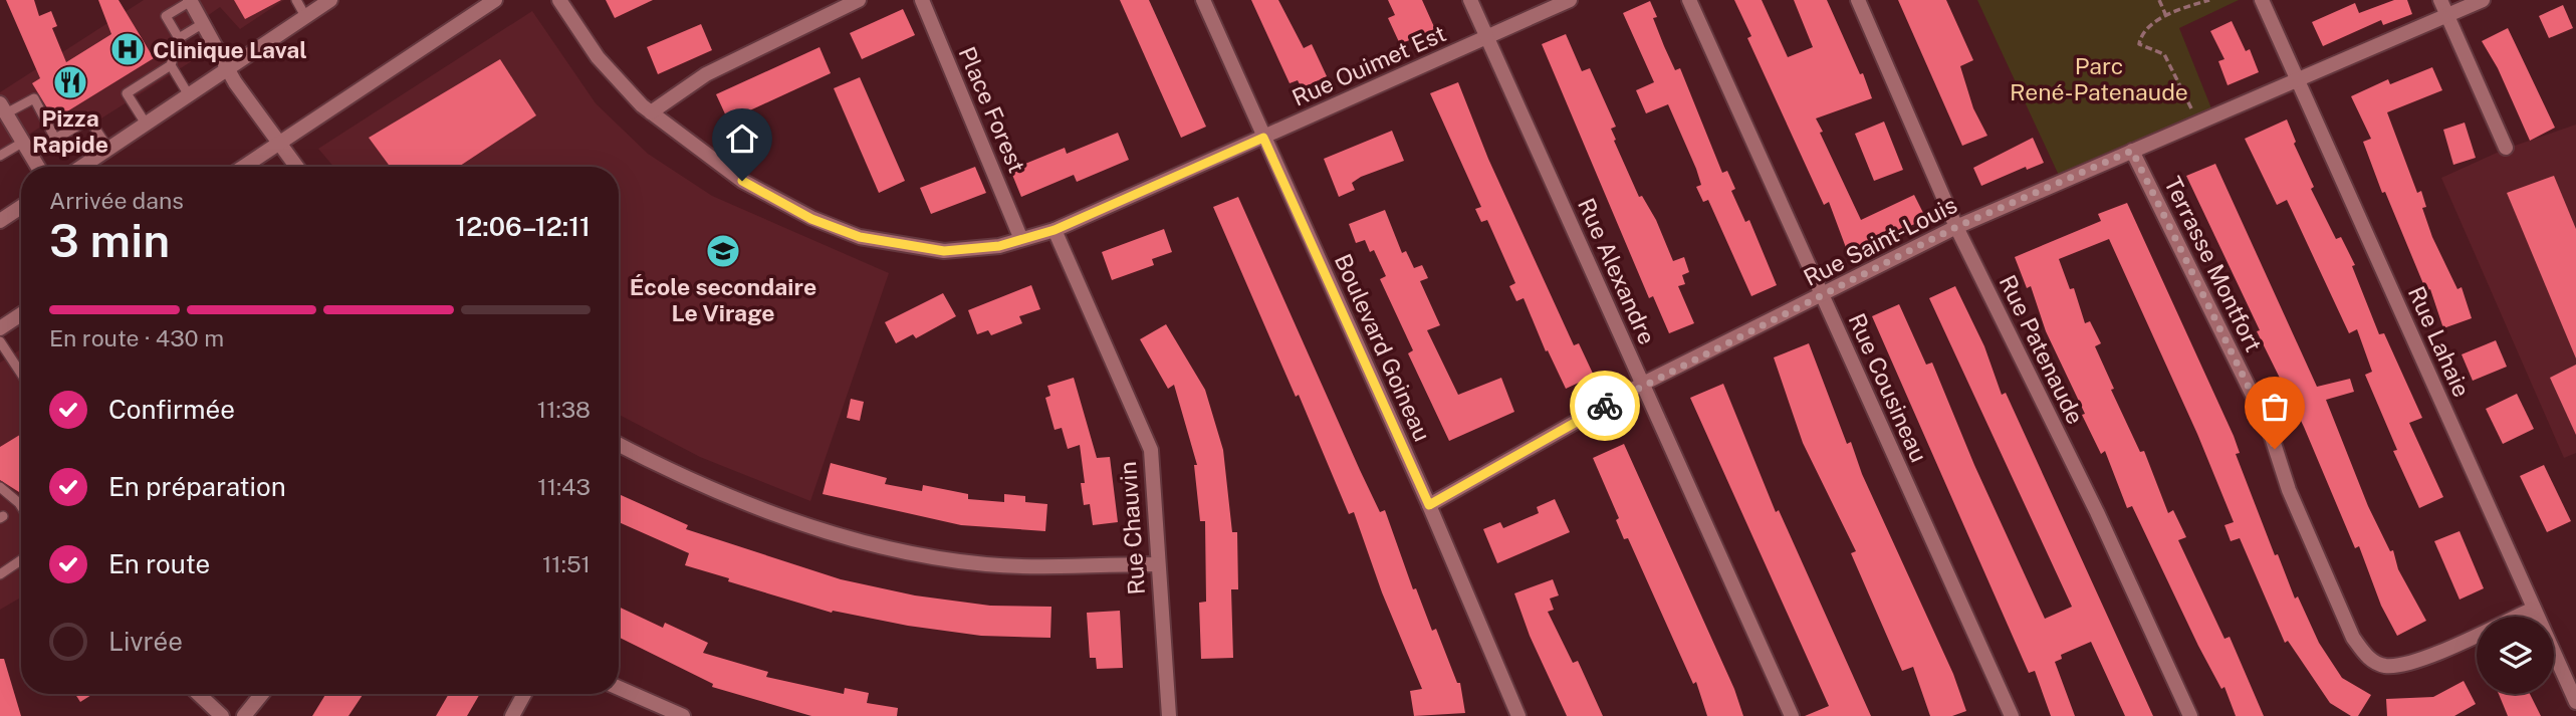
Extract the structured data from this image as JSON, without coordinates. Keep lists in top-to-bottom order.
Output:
{
  "streets": {
    "street": [
      "Rue Ouimet Est",
      "Place Forest",
      "Rue Saint-Louis",
      "Terrasse Montfort",
      "Rue Alexandre",
      "Rue Lahaie",
      "Boulevard Goineau",
      "Rue Patenaude",
      "Rue Cousineau",
      "Rue Chauvin"
    ]
  },
  "crossings": [
    ["Rue Ouimet Est", "Place Forest"],
    ["Rue Ouimet Est", "Rue Alexandre"],
    ["Rue Ouimet Est", "Boulevard Goineau"],
    ["Rue Ouimet Est", "Rue Chauvin"],
    ["Rue Saint-Louis", "Terrasse Montfort"],
    ["Rue Saint-Louis", "Rue Alexandre"],
    ["Rue Saint-Louis", "Rue Lahaie"],
    ["Rue Saint-Louis", "Boulevard Goineau"],
    ["Rue Saint-Louis", "Rue Patenaude"],
    ["Rue Saint-Louis", "Rue Cousineau"],
    ["Terrasse Montfort", "Rue Lahaie"]
  ],
  "parks": ["Parc René-Patenaude"],
  "places": {
    "hospital": ["Clinique Laval"],
    "restaurant": ["Pizza Rapide"],
    "school or university": ["École secondaire Le Virage"]
  },
  "page": {
    "heading": ["3 min", "Arrivée dans", "12:06–12:11"],
    "bar": "En route · 430 m",
    "list": [
      ["Confirmée", "11:38"],
      ["En préparation", "11:43"],
      ["En route", "11:51"],
      "Livrée"
    ]
  }
}
